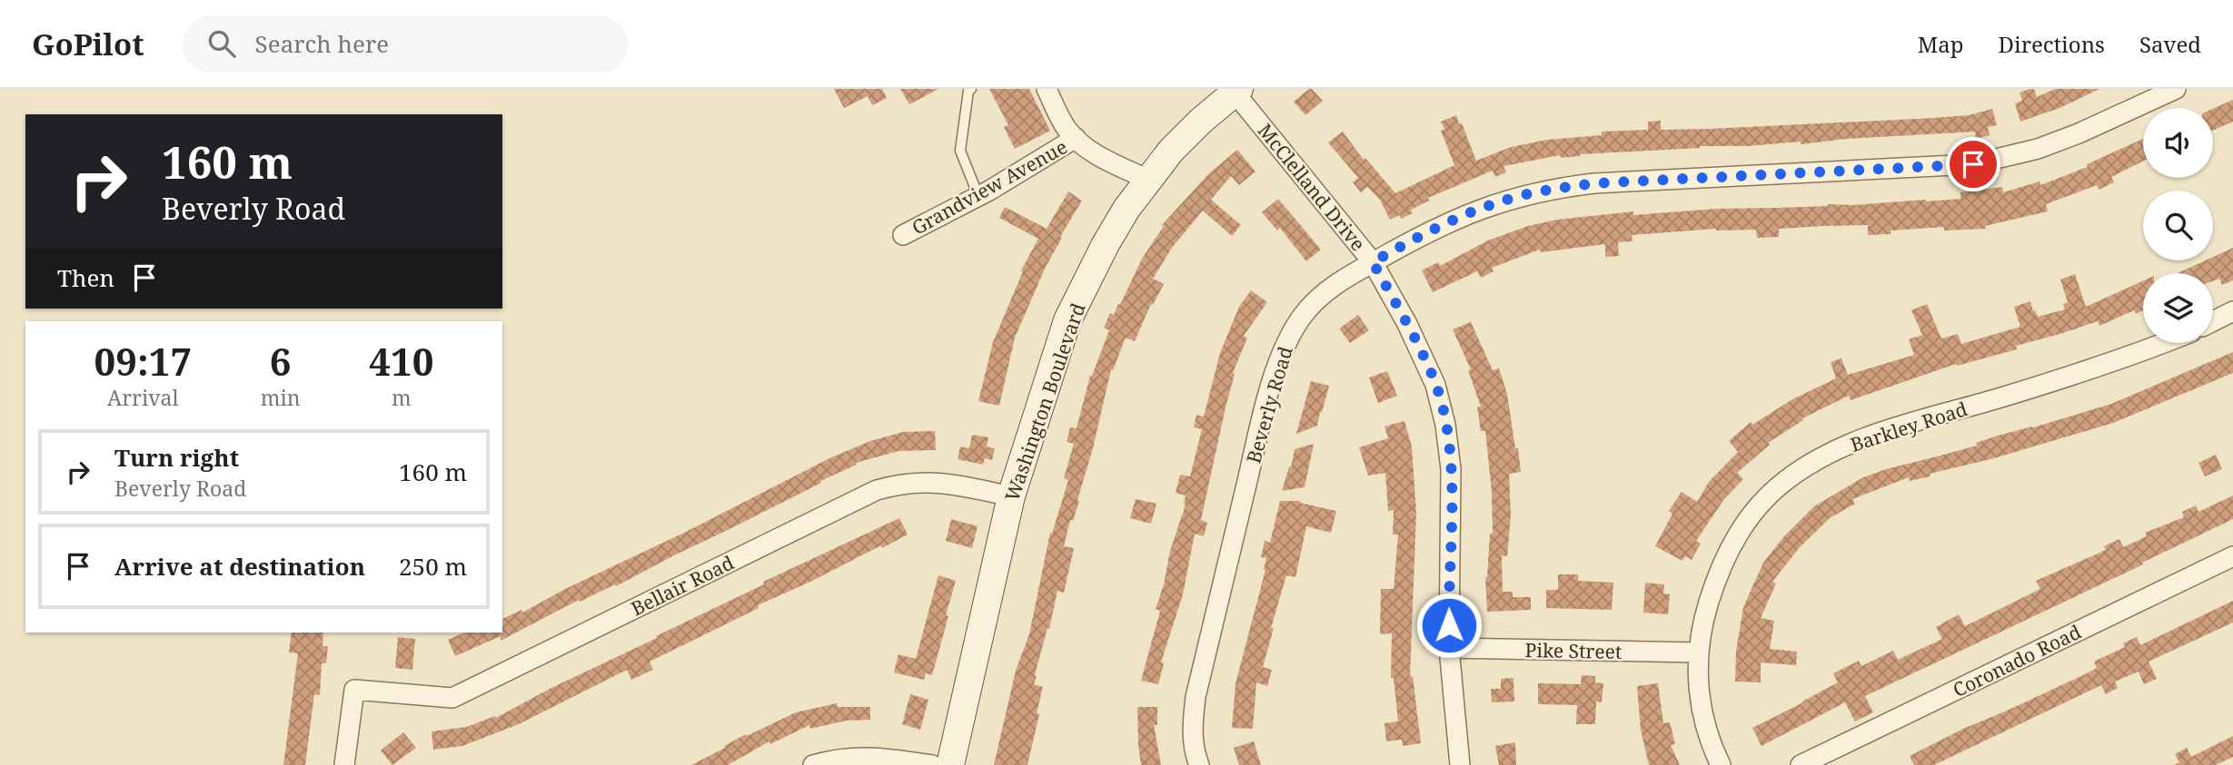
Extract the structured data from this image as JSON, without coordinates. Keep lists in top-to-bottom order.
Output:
{
  "streets": {
    "street": [
      "Grandview Avenue",
      "McClelland Drive",
      "Washington Boulevard",
      "Beverly Road",
      "Barkley Road",
      "Bellair Road",
      "Pike Street",
      "Coronado Road"
    ]
  },
  "crossings": [
    ["McClelland Drive", "Washington Boulevard"],
    ["McClelland Drive", "Beverly Road"],
    ["McClelland Drive", "Pike Street"],
    ["Washington Boulevard", "Bellair Road"],
    ["Barkley Road", "Pike Street"]
  ],
  "page": {
    "header": "GoPilot",
    "search": "Search here",
    "nav": ["Map", "Directions", "Saved"],
    "turn": ["160 m", "Beverly Road"],
    "then": "Then",
    "eta": [
      "09:17",
      "Arrival",
      "6",
      "min",
      "410",
      "m"
    ],
    "list": [
      {
        "name": "Turn right",
        "note": "Beverly Road",
        "value": "160 m"
      },
      {
        "name": "Arrive at destination",
        "value": "250 m"
      }
    ]
  }
}
